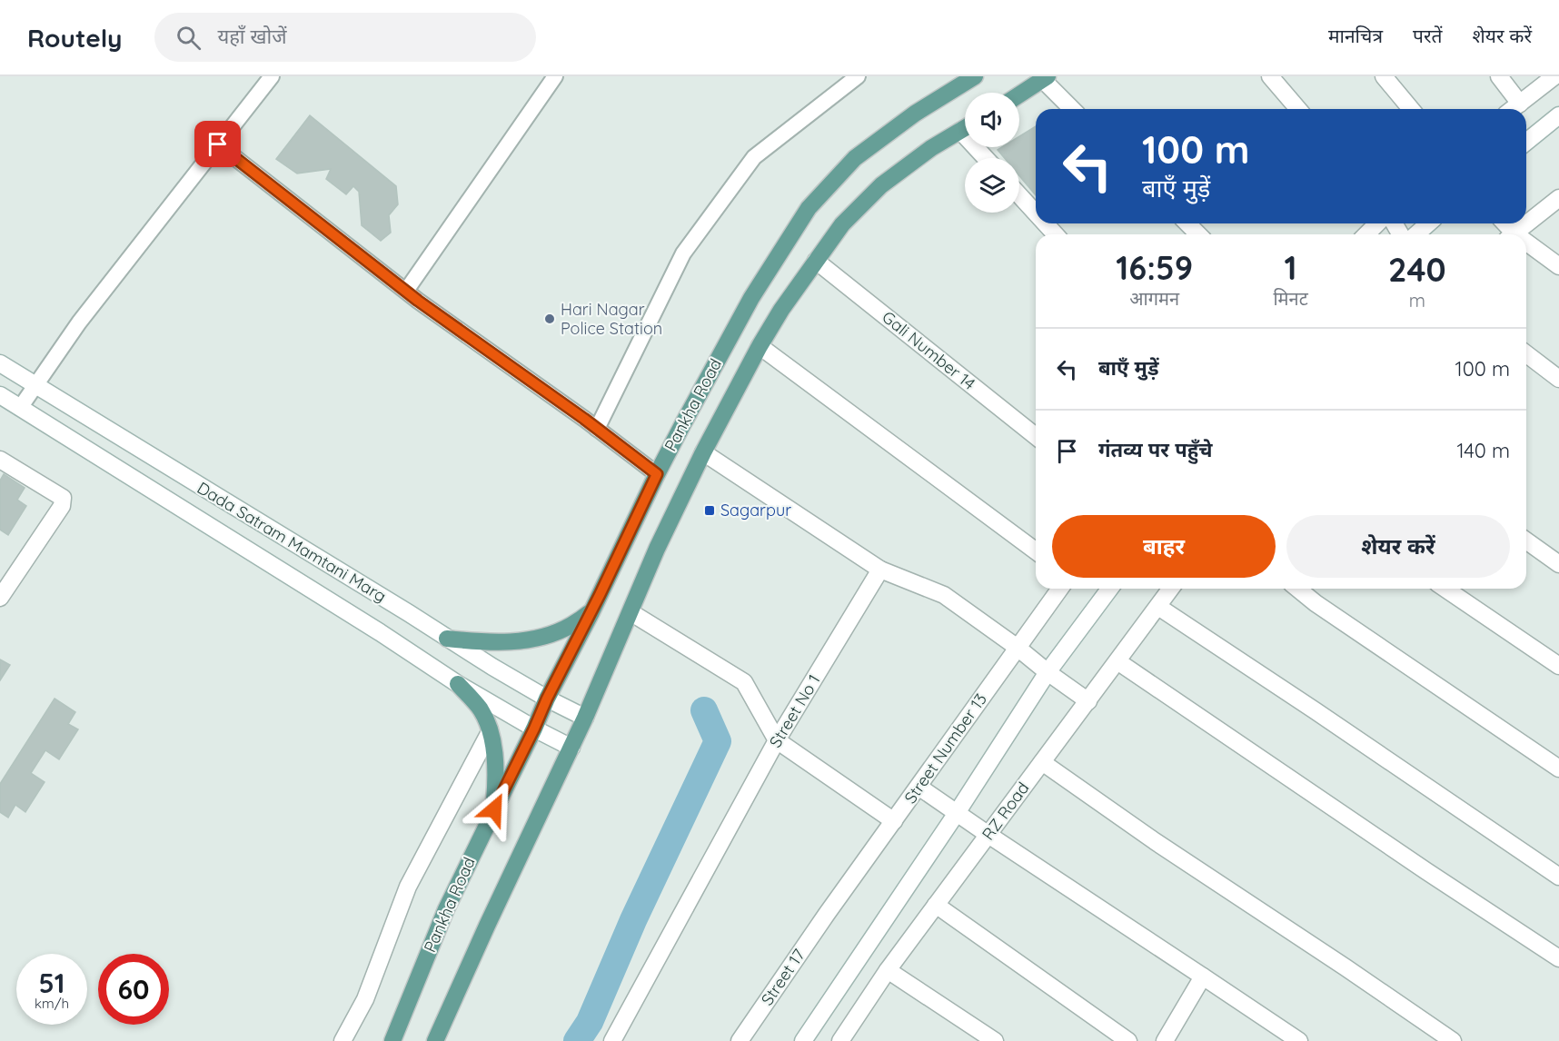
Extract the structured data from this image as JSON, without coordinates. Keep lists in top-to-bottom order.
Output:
{
  "streets": {
    "main road": ["Pankha Road"],
    "street": [
      "Gali Number 14",
      "Dada Satram Mamtani Marg",
      "Street No 1",
      "Street Number 13",
      "RZ Road",
      "Street 17"
    ]
  },
  "crossings": [
    ["Gali Number 14", "Pankha Road"],
    ["Pankha Road", "Dada Satram Mamtani Marg"],
    ["Street Number 13", "Street 17"]
  ],
  "places": {
    "other": ["Hari Nagar Police Station"],
    "transit": ["Sagarpur"]
  },
  "page": {
    "header": "Routely",
    "search": "यहाँ खोजें",
    "nav": ["मानचित्र", "परतें", "शेयर करें"],
    "turn": ["100 m", "बाएँ मुड़ें"],
    "eta": [
      "16:59",
      "आगमन",
      "1",
      "मिनट",
      "240",
      "m"
    ],
    "list": [
      {
        "name": "बाएँ मुड़ें",
        "value": "100 m"
      },
      {
        "name": "गंतव्य पर पहुँचे",
        "value": "140 m"
      }
    ],
    "buttons": ["बाहर", "शेयर करें"],
    "speed": "51 km/h",
    "limit": "60"
  }
}
